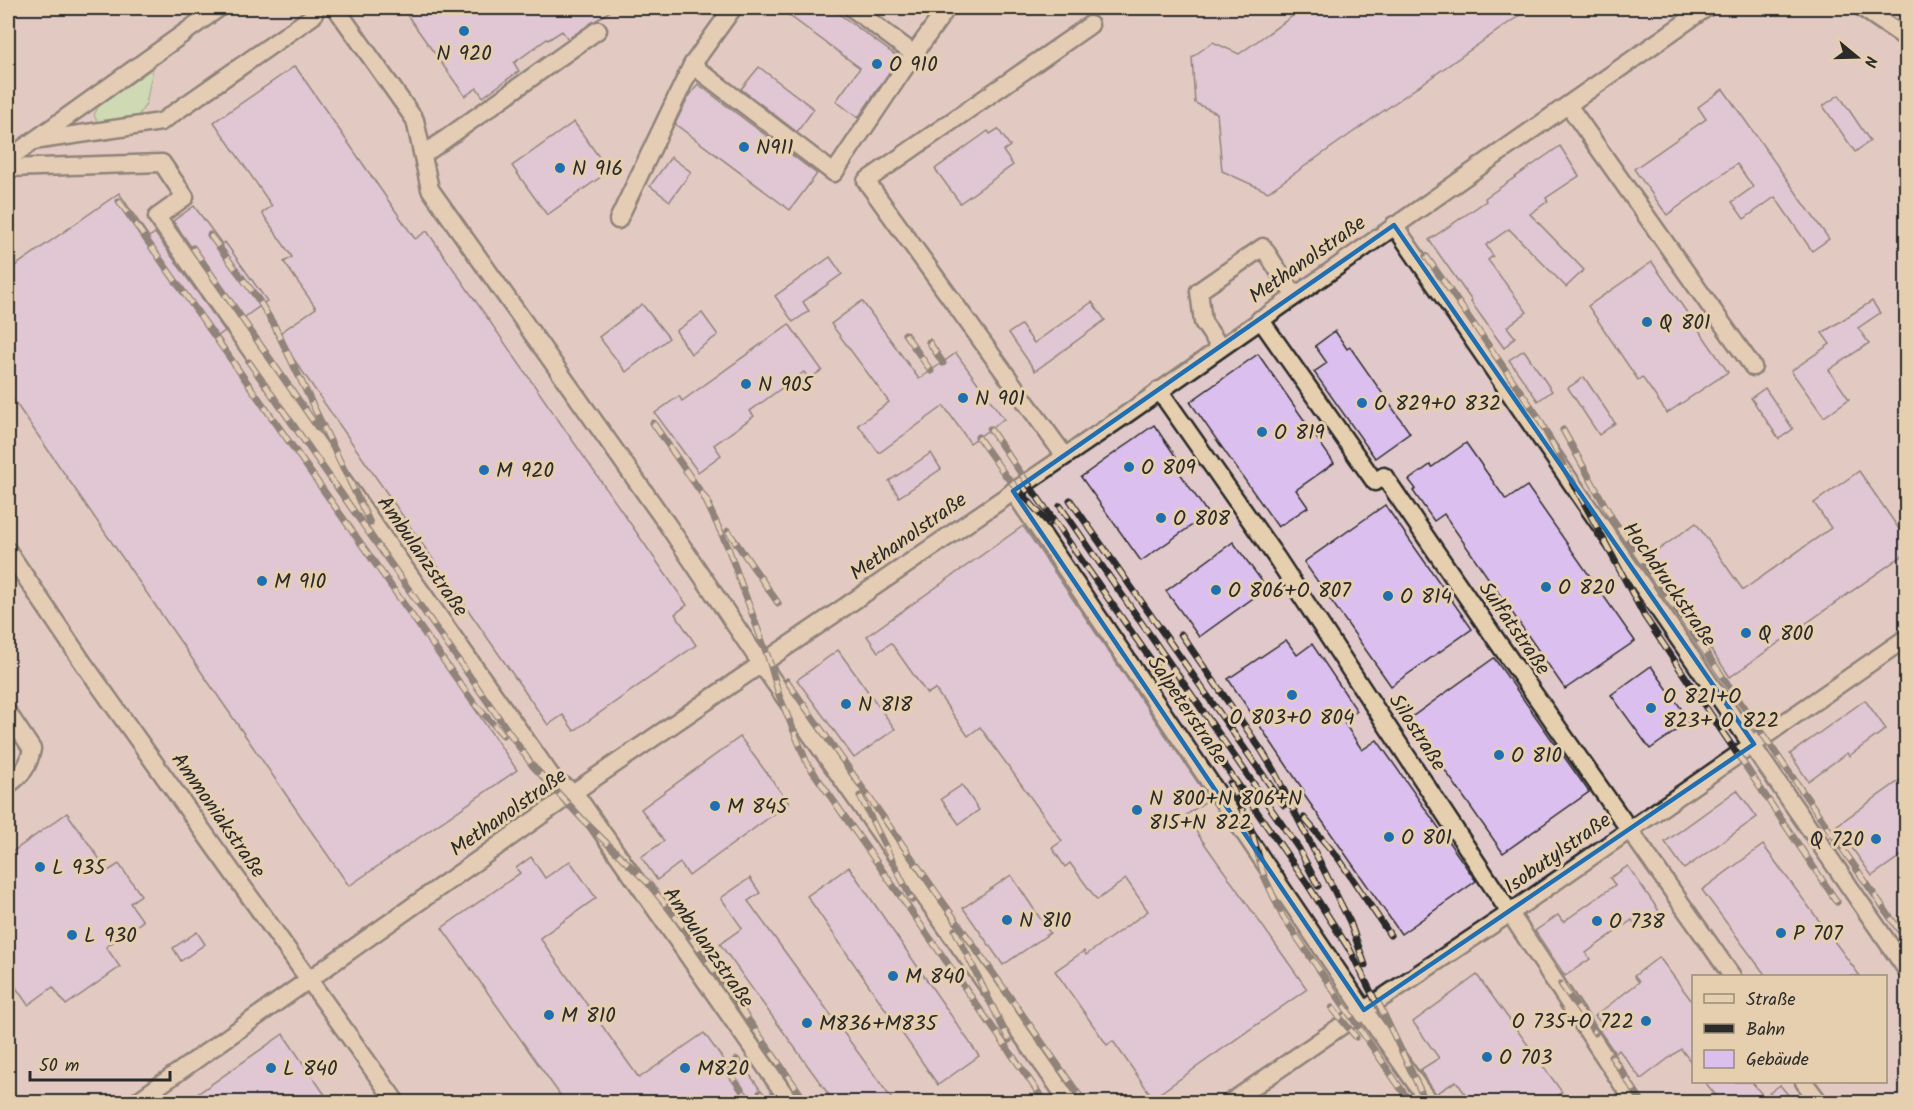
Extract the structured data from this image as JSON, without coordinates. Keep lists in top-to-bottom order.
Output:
{
  "streets": {
    "street": [
      "Methanolstraße",
      "Ambulanzstraße",
      "Hochdruckstraße",
      "Sulfatstraße",
      "Salpeterstraße",
      "Silostraße",
      "Ammoniakstraße",
      "Isobutylstraße"
    ]
  },
  "crossings": [
    ["Methanolstraße", "Ambulanzstraße"],
    ["Methanolstraße", "Hochdruckstraße"],
    ["Methanolstraße", "Sulfatstraße"],
    ["Methanolstraße", "Salpeterstraße"],
    ["Methanolstraße", "Silostraße"],
    ["Methanolstraße", "Ammoniakstraße"],
    ["Hochdruckstraße", "Isobutylstraße"],
    ["Sulfatstraße", "Isobutylstraße"],
    ["Salpeterstraße", "Isobutylstraße"],
    ["Silostraße", "Isobutylstraße"]
  ],
  "places": [
    "N 920",
    "O 910",
    "N911",
    "N 916",
    "Q 801",
    "N 905",
    "N 901",
    "O 829+O 832",
    "O 819",
    "O 809",
    "M 920",
    "O 808",
    "M 910",
    "O 820",
    "O 806+O 807",
    "O 814",
    "Q 800",
    "O 803+O 804",
    "N 818",
    "O 821+O 823+ O 822",
    "O 810",
    "M 845",
    "N 800+N 806+N 815+N 822",
    "O 801",
    "Q 720",
    "L 935",
    "N 810",
    "O 738",
    "P 707",
    "L 930",
    "M 840",
    "M 810",
    "O 735+O 722",
    "M836+M835",
    "O 703",
    "L 840",
    "M820"
  ],
  "legend": ["Straße", "Bahn", "Gebäude"],
  "scale_bar": "50 m",
  "north": "right"
}
